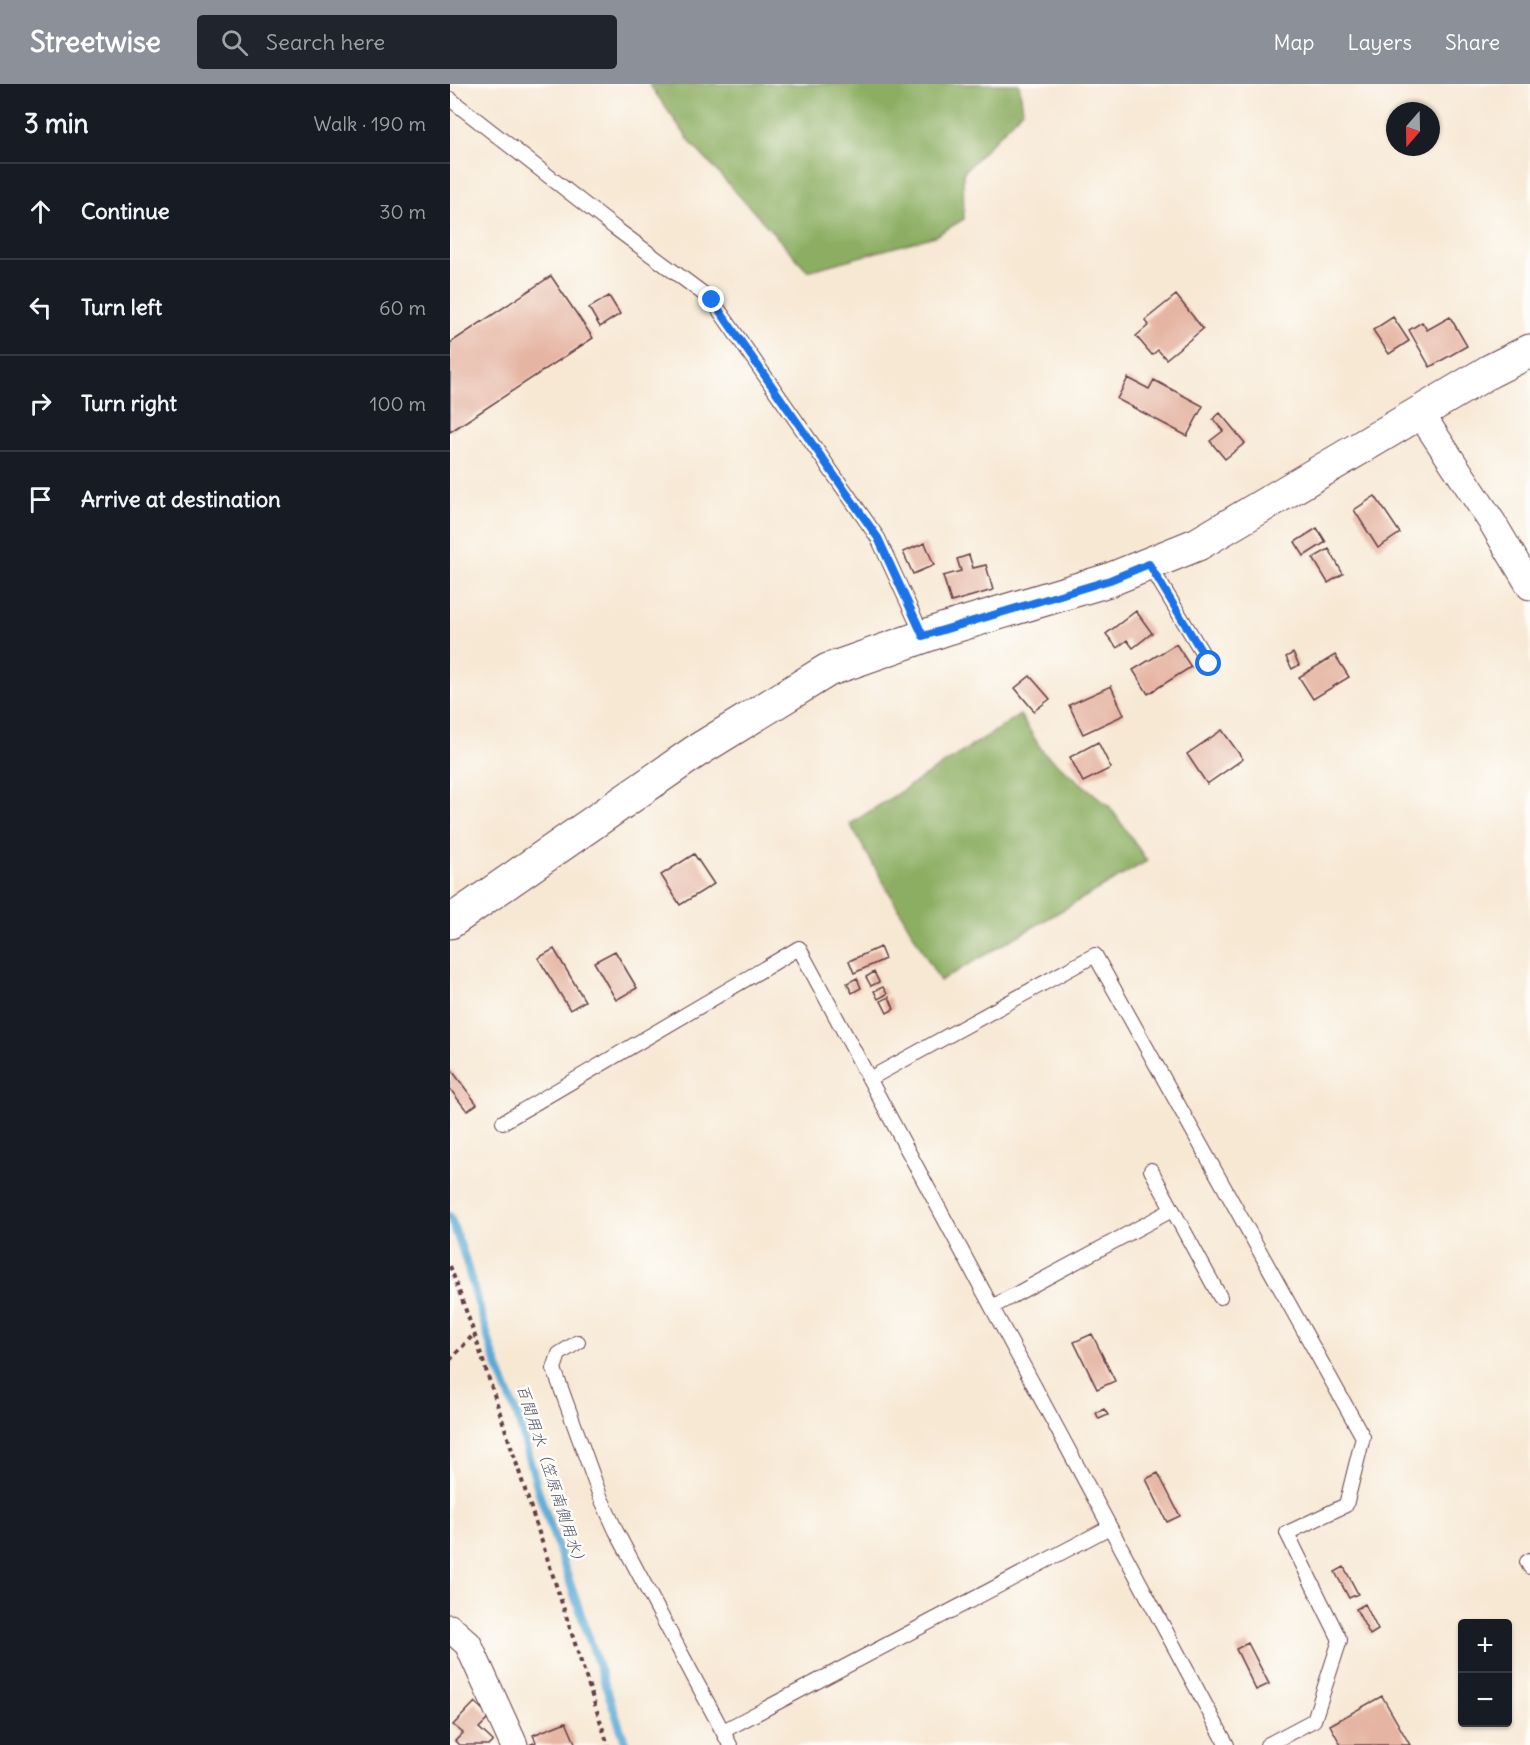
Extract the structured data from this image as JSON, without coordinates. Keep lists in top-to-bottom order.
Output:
{
  "water": ["百間用水（笠原南側用水）"],
  "north": "bottom",
  "page": {
    "header": "Streetwise",
    "search": "Search here",
    "nav": ["Map", "Layers", "Share"],
    "heading": ["3 min", "Walk · 190 m"],
    "list": [
      ["Continue", "30 m"],
      ["Turn left", "60 m"],
      ["Turn right", "100 m"],
      "Arrive at destination"
    ],
    "map_buttons": ["+", "−"]
  }
}
